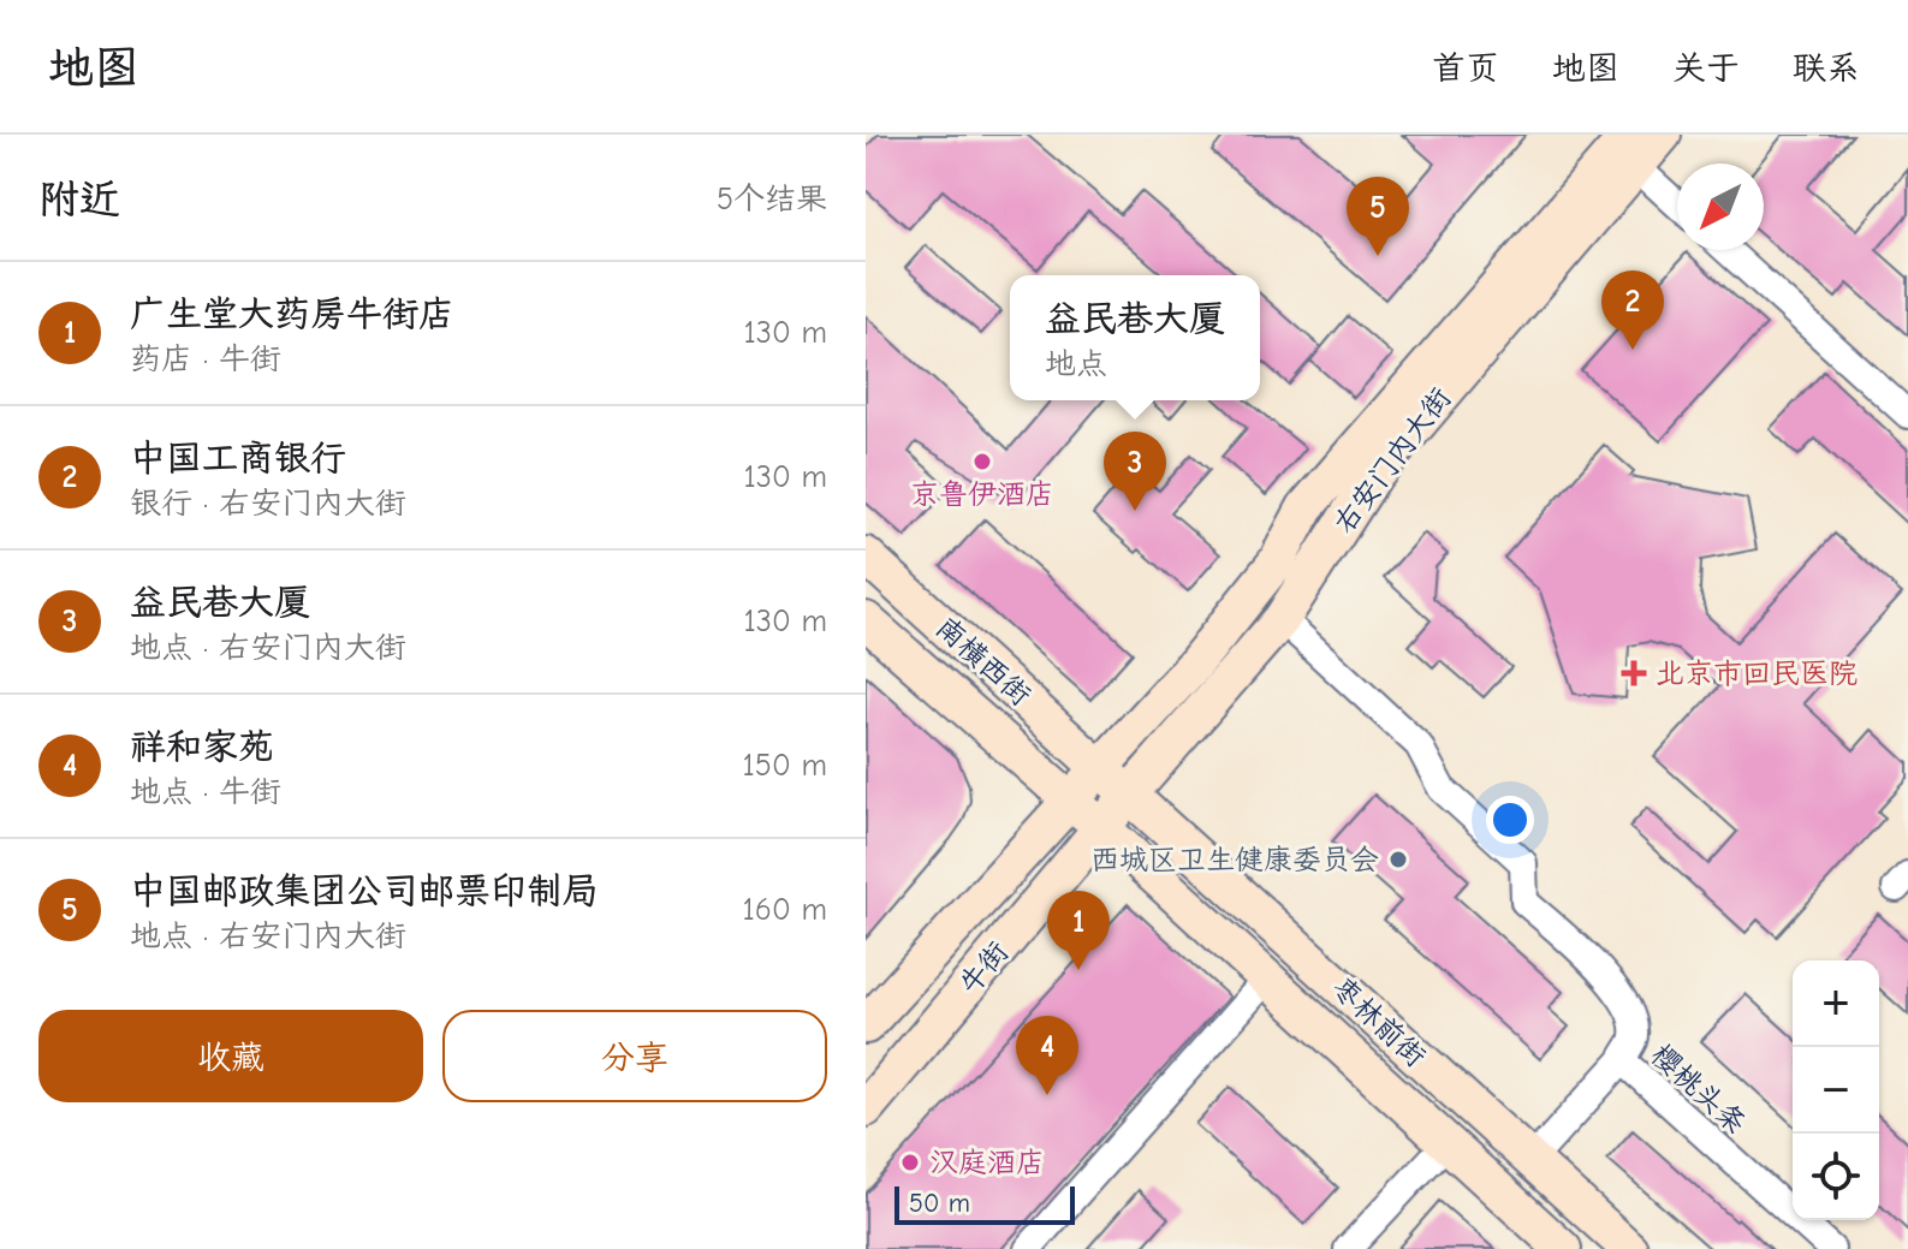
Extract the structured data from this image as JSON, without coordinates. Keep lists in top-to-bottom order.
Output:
{
  "streets": {
    "main road": [
      "右安门内大街",
      "南横西街",
      "牛街",
      "枣林前街"
    ],
    "street": ["樱桃头条"]
  },
  "crossings": [
    ["右安门内大街", "南横西街"],
    ["右安门内大街", "牛街"],
    ["右安门内大街", "枣林前街"],
    ["右安门内大街", "樱桃头条"],
    ["南横西街", "牛街"],
    ["南横西街", "枣林前街"],
    ["牛街", "枣林前街"]
  ],
  "places": {
    "other": ["京鲁伊酒店", "西城区卫生健康委员会", "汉庭酒店"],
    "health": ["北京市回民医院"]
  },
  "scale_bar": "50 m",
  "north": "bottom left",
  "page": {
    "header": "地图",
    "nav": [
      "首页",
      "地图",
      "关于",
      "联系"
    ],
    "heading": ["附近", "5个结果"],
    "pins": [
      "5",
      "2",
      "3",
      "1",
      "4"
    ],
    "list": [
      {
        "mark": "1",
        "name": "广生堂大药房牛街店",
        "note": "药店 · 牛街",
        "value": "130 m"
      },
      {
        "mark": "2",
        "name": "中国工商银行",
        "note": "银行 · 右安门内大街",
        "value": "130 m"
      },
      {
        "mark": "3",
        "name": "益民巷大厦",
        "note": "地点 · 右安门内大街",
        "value": "130 m"
      },
      {
        "mark": "4",
        "name": "祥和家苑",
        "note": "地点 · 牛街",
        "value": "150 m"
      },
      {
        "mark": "5",
        "name": "中国邮政集团公司邮票印制局",
        "note": "地点 · 右安门内大街",
        "value": "160 m"
      }
    ],
    "popup": ["益民巷大厦", "地点"],
    "map_buttons": ["+", "−"],
    "buttons": ["收藏", "分享"],
    "scale": "50 m"
  }
}
